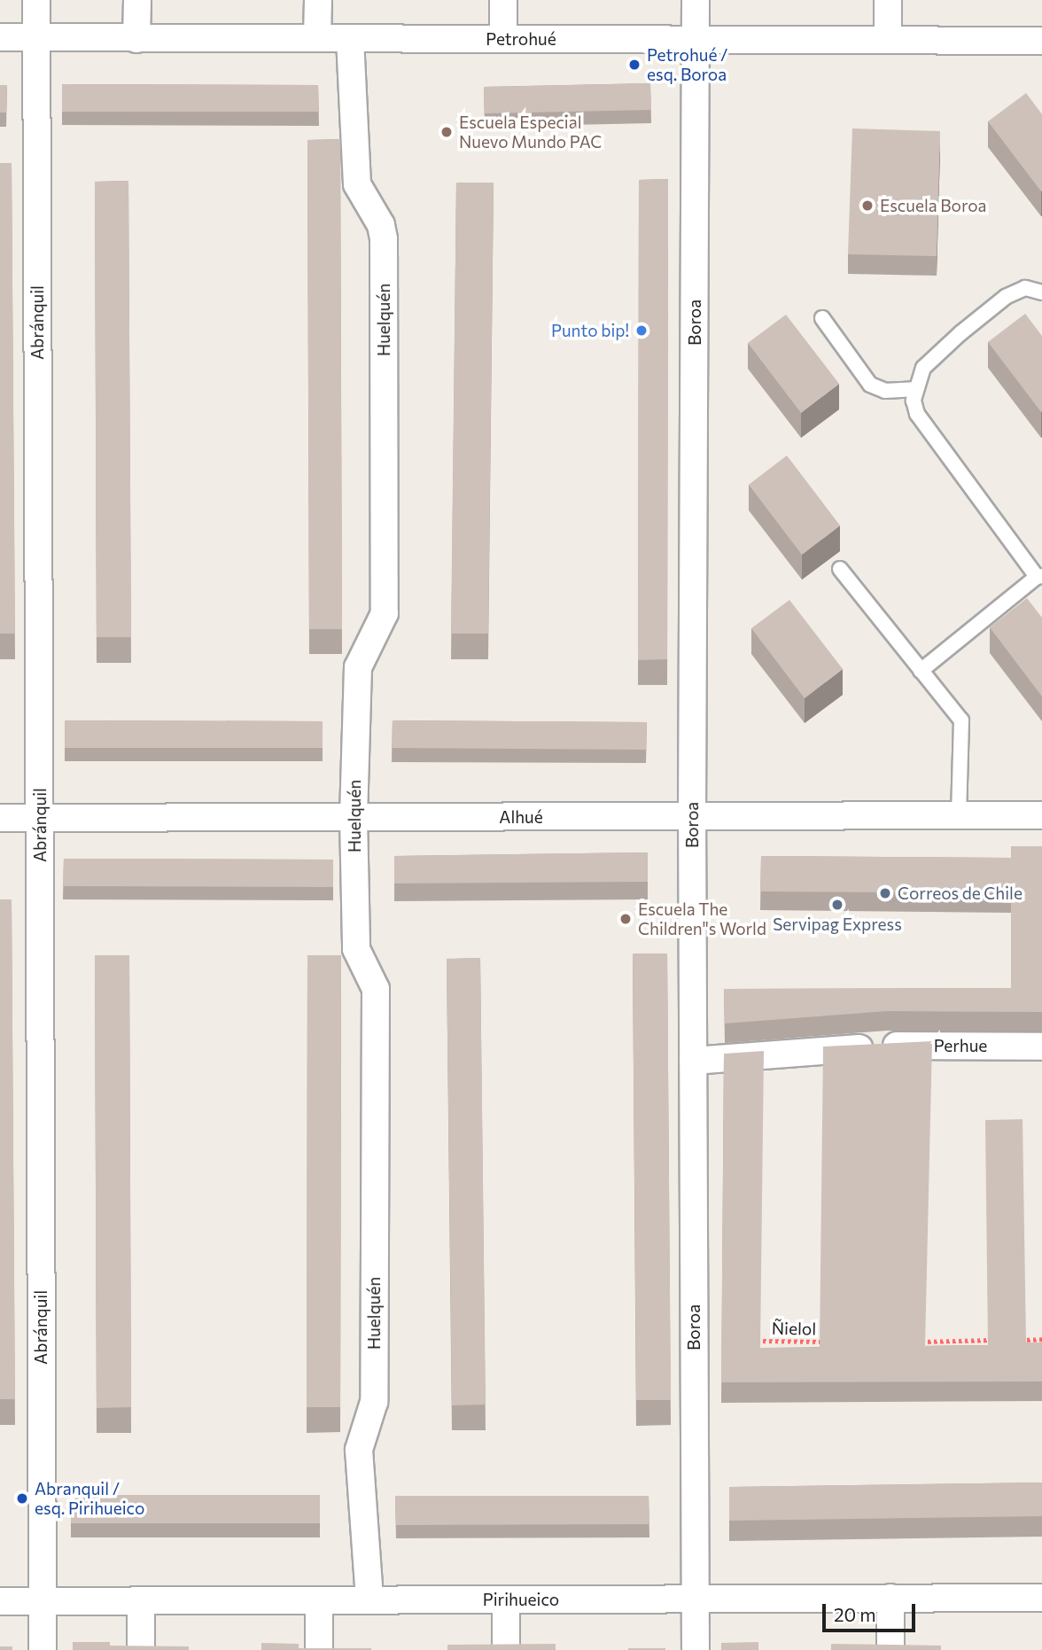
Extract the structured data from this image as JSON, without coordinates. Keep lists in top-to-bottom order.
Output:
{
  "streets": {
    "street": [
      "Petrohué",
      "Huelquén",
      "Abránquil",
      "Boroa",
      "Alhué",
      "Perhue",
      "Pirihueico"
    ],
    "path": ["Ñielol"]
  },
  "crossings": [
    ["Petrohué", "Huelquén"],
    ["Petrohué", "Abránquil"],
    ["Petrohué", "Boroa"],
    ["Huelquén", "Alhué"],
    ["Huelquén", "Pirihueico"],
    ["Abránquil", "Alhué"],
    ["Abránquil", "Pirihueico"],
    ["Boroa", "Alhué"],
    ["Boroa", "Perhue"],
    ["Boroa", "Pirihueico"]
  ],
  "places": [
    "Petrohué / esq. Boroa",
    "Escuela Especial Nuevo Mundo PAC",
    "Escuela Boroa",
    "Punto bip!",
    "Correos de Chile",
    "Servipag Express",
    "Escuela The Children\"s World",
    "Abranquil / esq. Pirihueico"
  ],
  "scale_bar": "20 m"
}
